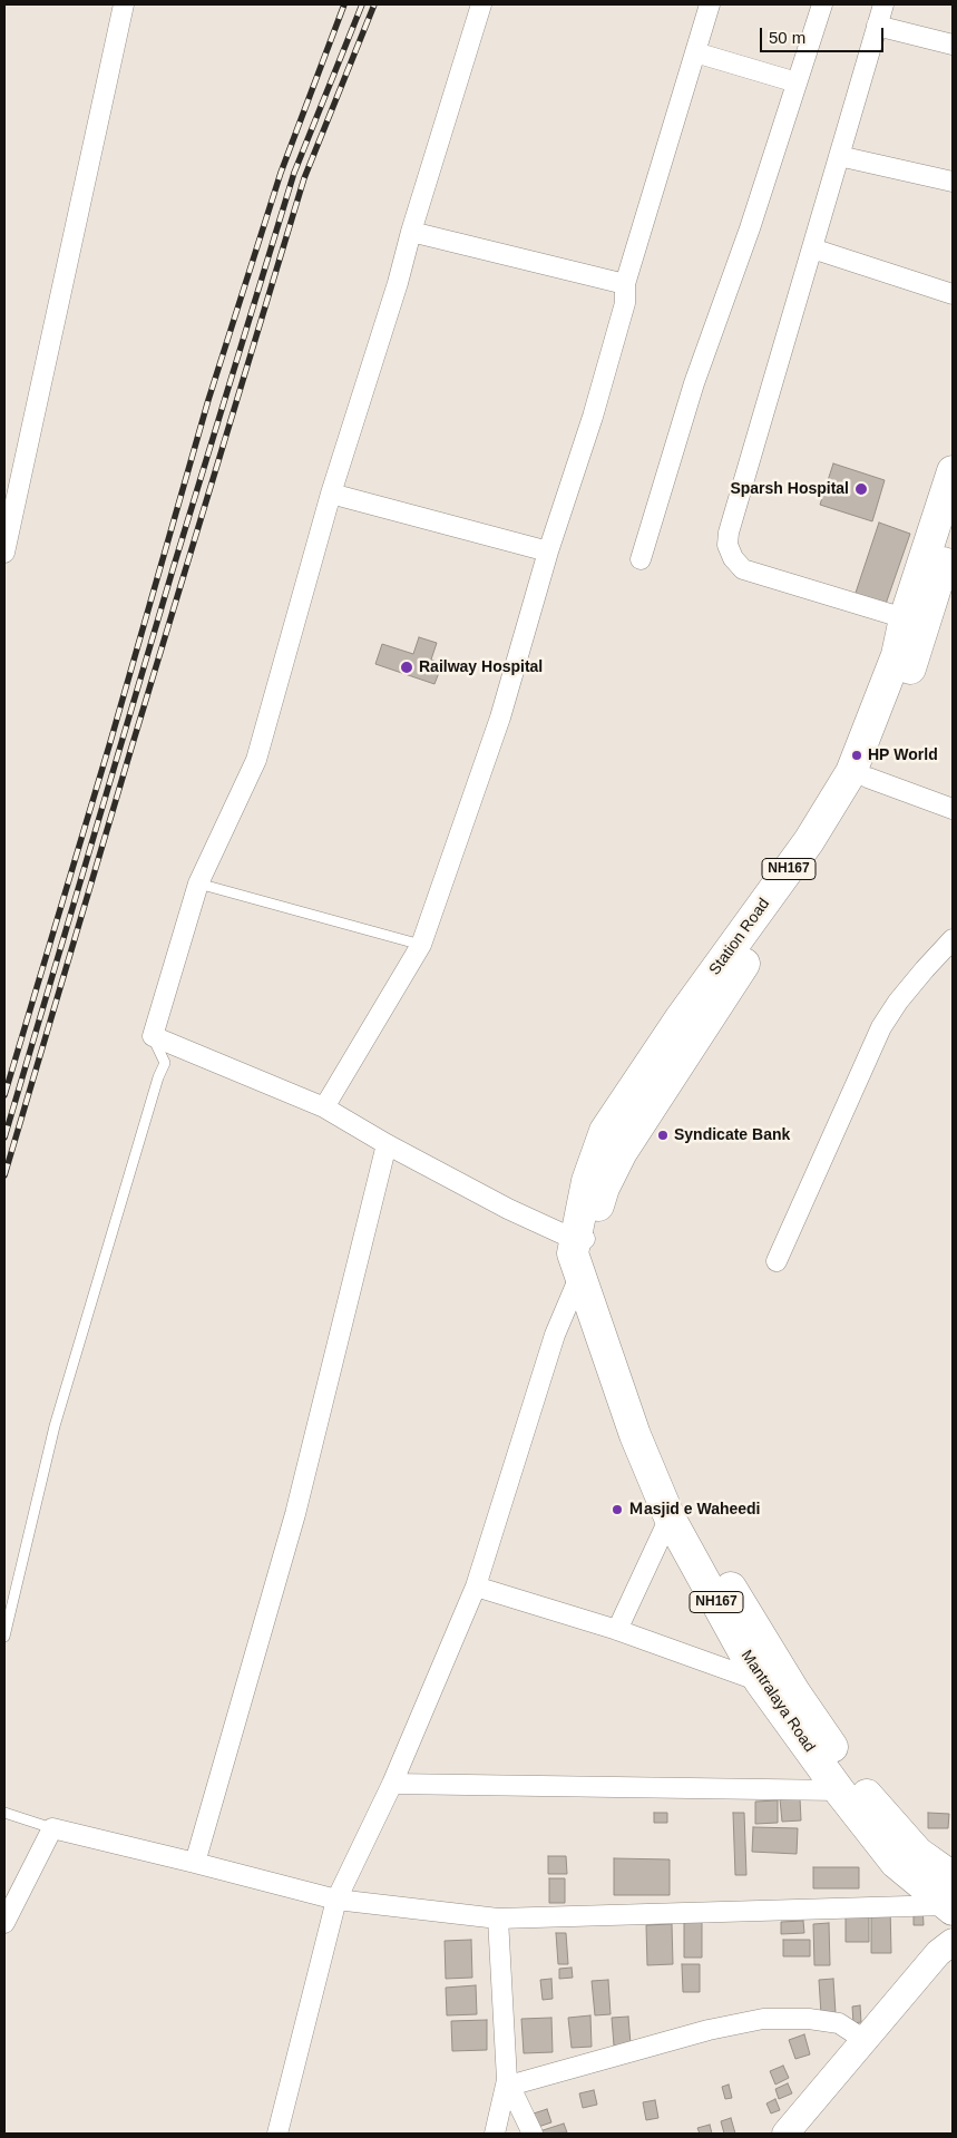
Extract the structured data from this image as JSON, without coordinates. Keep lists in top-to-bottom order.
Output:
{
  "streets": {
    "highway": ["NH167", "Station Road", "Mantralaya Road"]
  },
  "crossings": [
    ["Station Road", "Mantralaya Road"]
  ],
  "places": [
    "Sparsh Hospital",
    "Railway Hospital",
    "HP World",
    "Syndicate Bank",
    "Ｍasjid e Waheedi"
  ],
  "scale_bar": "50 m"
}
